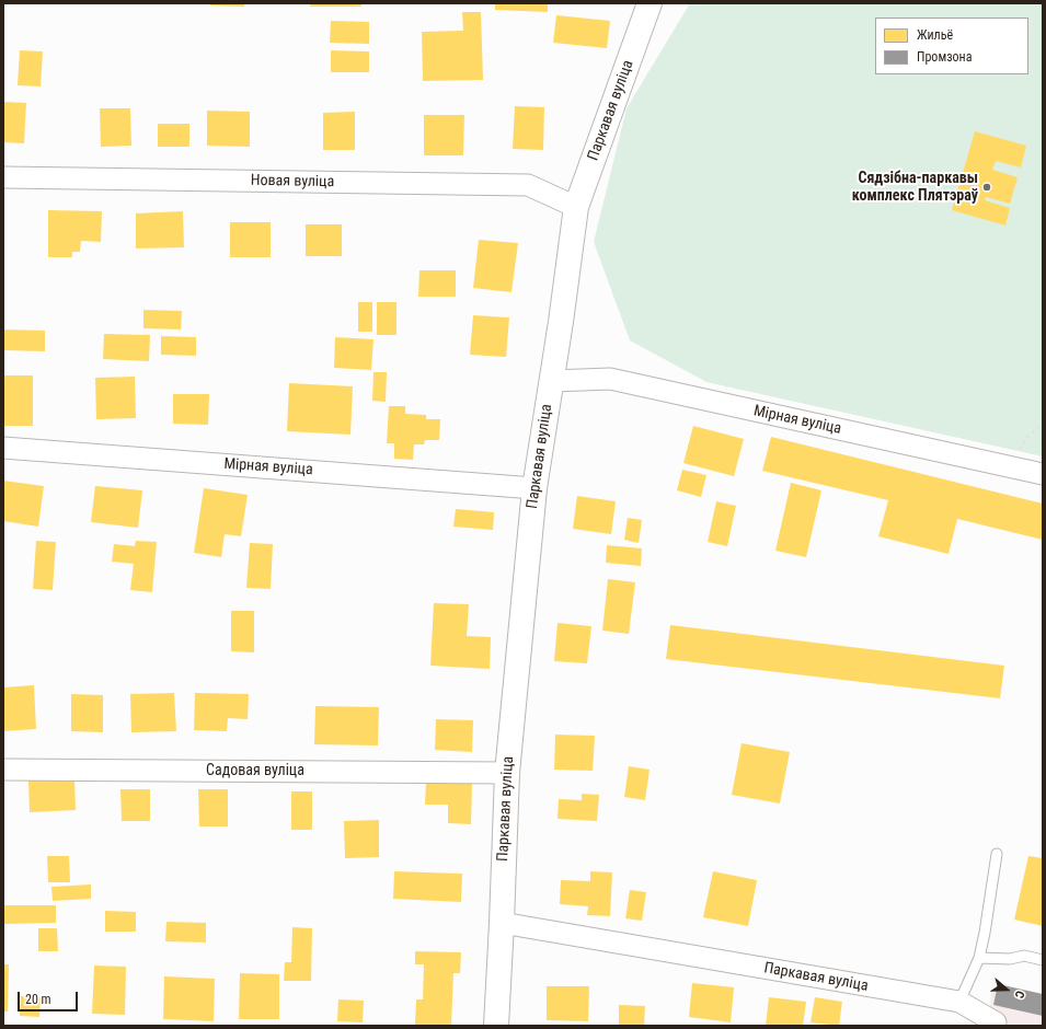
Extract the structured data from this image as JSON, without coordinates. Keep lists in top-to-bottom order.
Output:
{
  "streets": {
    "street": [
      "Паркавая вуліца",
      "Новая вуліца",
      "Мірная вуліца",
      "Садовая вуліца"
    ]
  },
  "crossings": [
    ["Паркавая вуліца", "Новая вуліца"],
    ["Паркавая вуліца", "Мірная вуліца"],
    ["Паркавая вуліца", "Садовая вуліца"]
  ],
  "places": ["Сядзібна-паркавы комплекс Плятэраў"],
  "legend": ["Жильё", "Промзона"],
  "scale_bar": "20 m",
  "north": "right"
}
